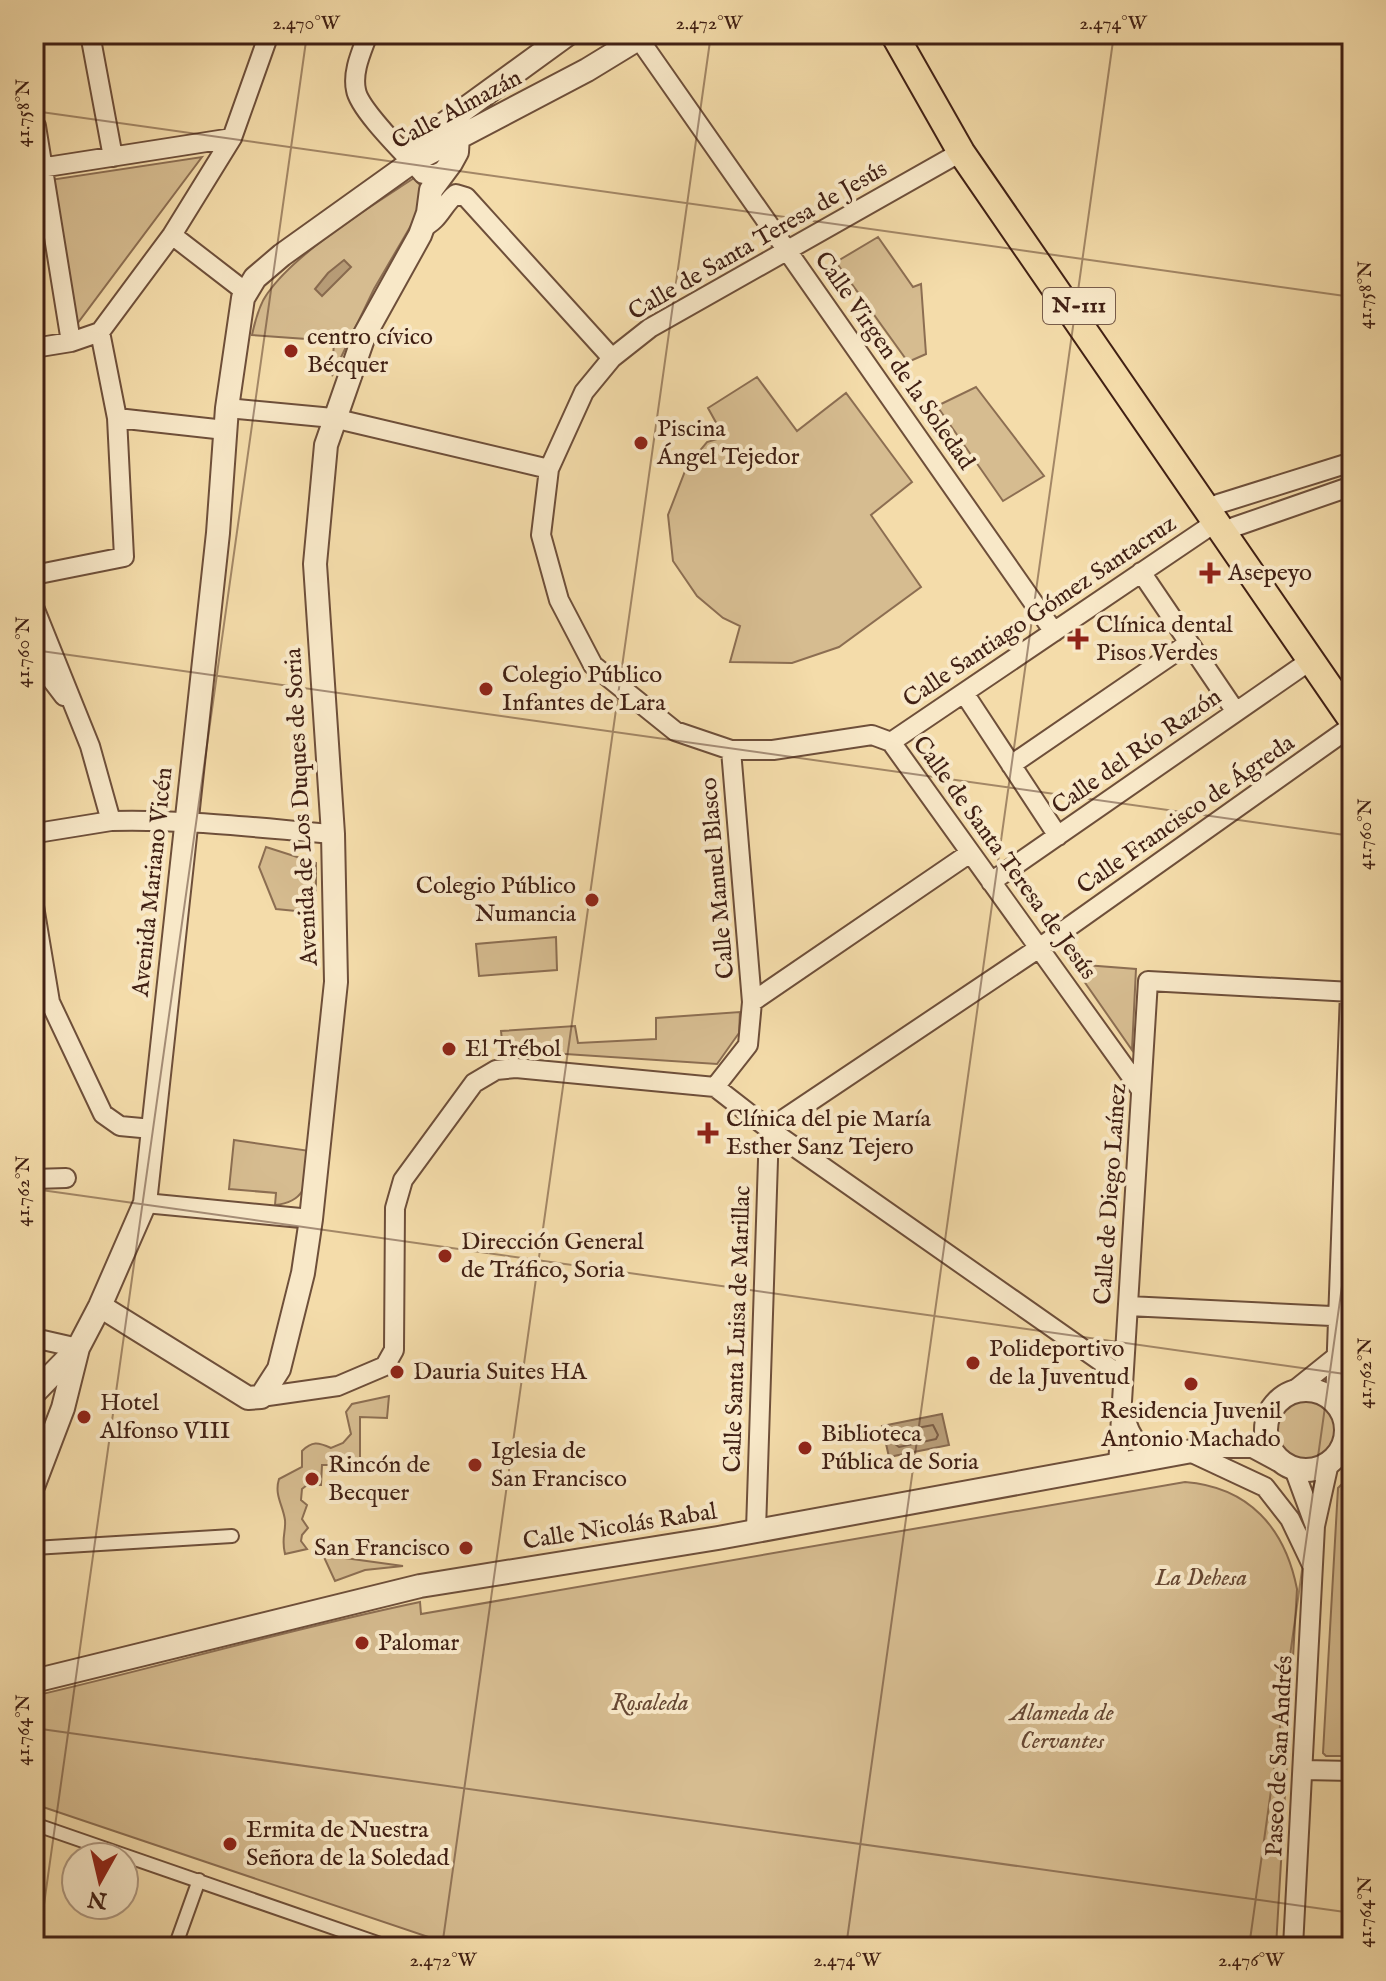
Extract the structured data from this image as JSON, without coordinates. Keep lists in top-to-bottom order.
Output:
{
  "streets": {
    "main road": ["N-111"],
    "street": [
      "Calle Almazán",
      "Calle de Santa Teresa de Jesús",
      "Calle Virgen de la Soledad",
      "Calle Santiago Gómez Santacruz",
      "Calle del Río Razón",
      "Avenida de Los Duques de Soria",
      "Calle Francisco de Ágreda",
      "Calle Manuel Blasco",
      "Avenida Mariano Vicén",
      "Calle de Diego Laínez",
      "Calle Santa Luisa de Marillac",
      "Calle Nicolás Rabal",
      "Paseo de San Andrés"
    ]
  },
  "crossings": [
    ["Calle Almazán", "Calle Virgen de la Soledad"],
    ["Calle Almazán", "Avenida de Los Duques de Soria"],
    ["Calle Almazán", "Avenida Mariano Vicén"],
    ["Calle de Santa Teresa de Jesús", "Calle Virgen de la Soledad"],
    ["Calle de Santa Teresa de Jesús", "Calle Santiago Gómez Santacruz"],
    ["Calle de Santa Teresa de Jesús", "Calle del Río Razón"],
    ["Calle de Santa Teresa de Jesús", "Calle Francisco de Ágreda"],
    ["Calle de Santa Teresa de Jesús", "Calle Manuel Blasco"],
    ["Calle de Santa Teresa de Jesús", "Calle de Diego Laínez"],
    ["N-111", "Calle Santiago Gómez Santacruz"],
    ["Calle Virgen de la Soledad", "Calle Santiago Gómez Santacruz"],
    ["Calle Francisco de Ágreda", "Calle Santa Luisa de Marillac"],
    ["Calle de Diego Laínez", "Calle Nicolás Rabal"],
    ["Calle Santa Luisa de Marillac", "Calle Nicolás Rabal"],
    ["Calle Nicolás Rabal", "Paseo de San Andrés"]
  ],
  "parks": ["La Dehesa", "Rosaleda", "Alameda de Cervantes"],
  "places": {
    "other": [
      "centro cívico Bécquer",
      "Piscina Ángel Tejedor",
      "Colegio Público Infantes de Lara",
      "Colegio Público Numancia",
      "El Trébol",
      "Dirección General de Tráfico, Soria",
      "Polideportivo de la Juventud",
      "Dauria Suites HA",
      "Residencia Juvenil Antonio Machado",
      "Hotel Alfonso VIII",
      "Biblioteca Pública de Soria",
      "Iglesia de San Francisco",
      "Rincón de Becquer",
      "San Francisco",
      "Palomar",
      "Ermita de Nuestra Señora de la Soledad"
    ],
    "health": ["Asepeyo", "Clínica dental Pisos Verdes", "Clínica del pie María Esther Sanz Tejero"]
  },
  "north": "bottom",
  "coordinates": [
    "2.470°W",
    "2.472°W",
    "2.474°W",
    "41.758°N",
    "41.760°N",
    "41.762°N",
    "41.764°N",
    "2.476°W"
  ]
}
